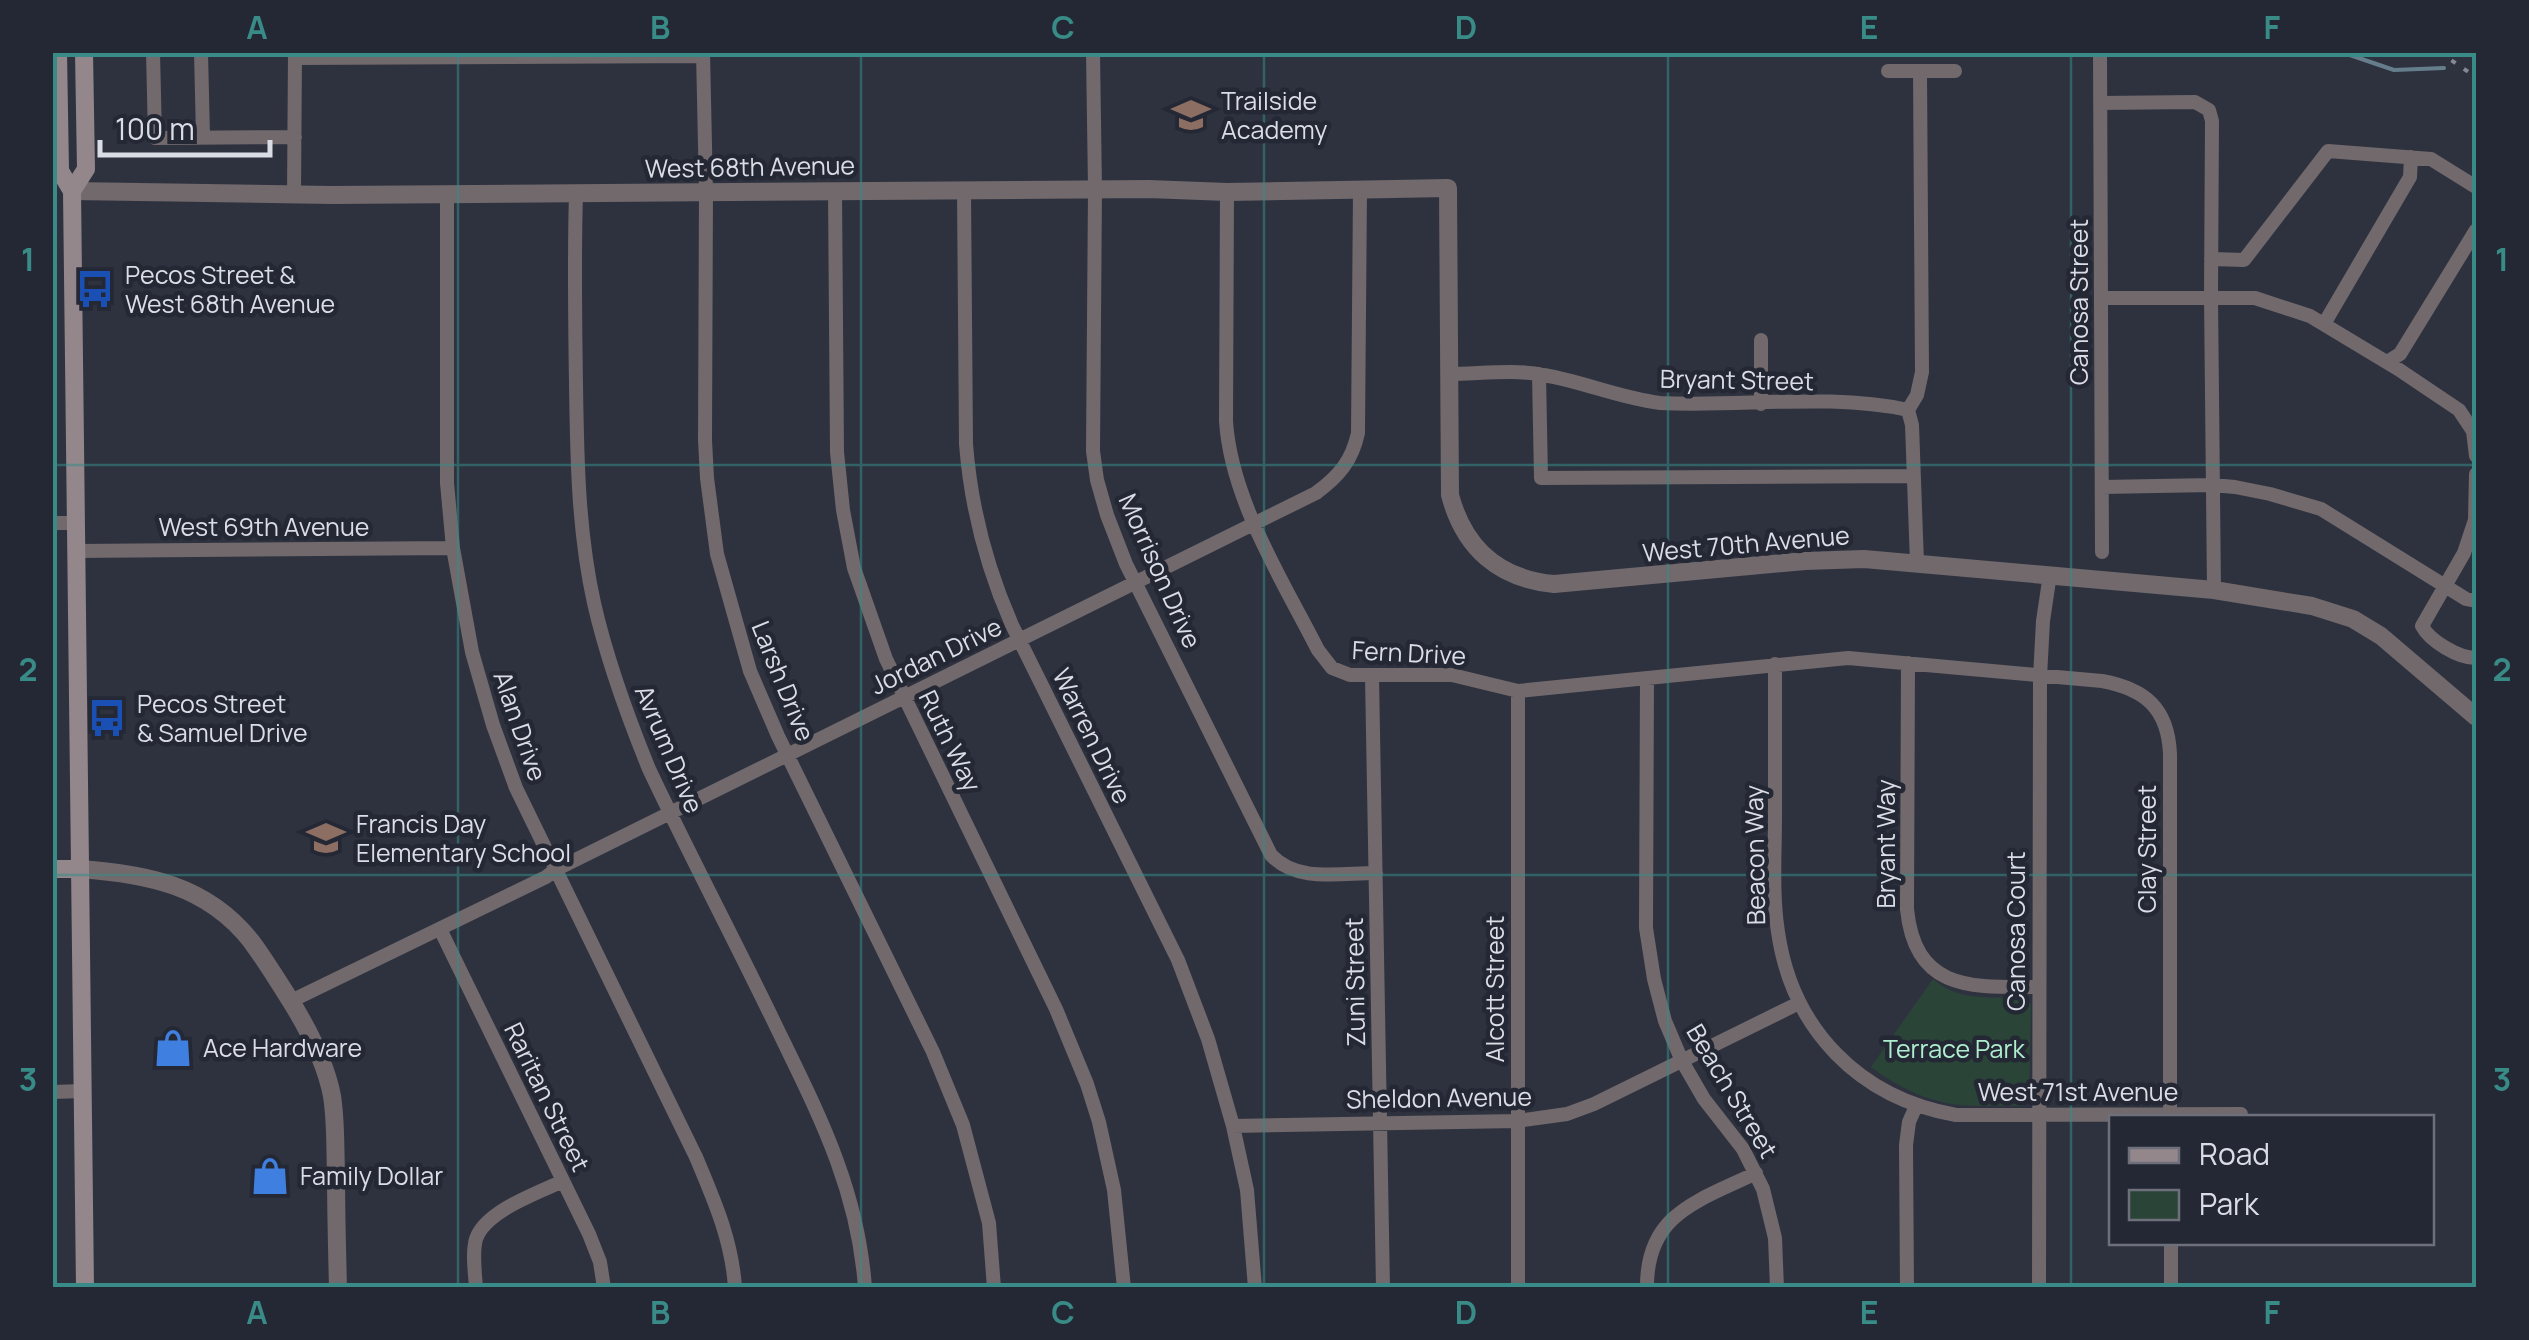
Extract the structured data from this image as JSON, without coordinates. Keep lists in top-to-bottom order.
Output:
{
  "streets": {
    "street": [
      "West 68th Avenue",
      "Canosa Street",
      "Bryant Street",
      "West 69th Avenue",
      "West 70th Avenue",
      "Morrison Drive",
      "Fern Drive",
      "Jordan Drive",
      "Larsh Drive",
      "Alan Drive",
      "Warren Drive",
      "Ruth Way",
      "Avrum Drive",
      "Bryant Way",
      "Clay Street",
      "Beacon Way",
      "Canosa Court",
      "Zuni Street",
      "Alcott Street",
      "Beach Street",
      "West 71st Avenue",
      "Raritan Street",
      "Sheldon Avenue"
    ]
  },
  "crossings": [
    ["West 68th Avenue", "West 70th Avenue"],
    ["West 68th Avenue", "Morrison Drive"],
    ["West 68th Avenue", "Fern Drive"],
    ["West 68th Avenue", "Jordan Drive"],
    ["West 68th Avenue", "Larsh Drive"],
    ["West 68th Avenue", "Alan Drive"],
    ["West 68th Avenue", "Warren Drive"],
    ["West 68th Avenue", "Ruth Way"],
    ["West 68th Avenue", "Avrum Drive"],
    ["Bryant Street", "West 70th Avenue"],
    ["West 69th Avenue", "Alan Drive"],
    ["West 70th Avenue", "Canosa Court"],
    ["Morrison Drive", "Jordan Drive"],
    ["Morrison Drive", "Zuni Street"],
    ["Fern Drive", "Jordan Drive"],
    ["Fern Drive", "Bryant Way"],
    ["Fern Drive", "Clay Street"],
    ["Fern Drive", "Beacon Way"],
    ["Fern Drive", "Canosa Court"],
    ["Fern Drive", "Zuni Street"],
    ["Fern Drive", "Alcott Street"],
    ["Fern Drive", "Beach Street"],
    ["Jordan Drive", "Larsh Drive"],
    ["Jordan Drive", "Alan Drive"],
    ["Jordan Drive", "Warren Drive"],
    ["Jordan Drive", "Ruth Way"],
    ["Jordan Drive", "Avrum Drive"],
    ["Jordan Drive", "Raritan Street"],
    ["Warren Drive", "Sheldon Avenue"],
    ["Bryant Way", "Canosa Court"],
    ["Clay Street", "Canosa Court"],
    ["Beacon Way", "West 71st Avenue"],
    ["Beacon Way", "Sheldon Avenue"],
    ["Canosa Court", "West 71st Avenue"],
    ["Zuni Street", "Sheldon Avenue"],
    ["Alcott Street", "Sheldon Avenue"],
    ["Beach Street", "Sheldon Avenue"]
  ],
  "parks": ["Terrace Park"],
  "places": {
    "school or university": ["Trailside Academy", "Francis Day Elementary School"],
    "bus stop": ["Pecos Street & West 68th Avenue", "Pecos Street & Samuel Drive"],
    "shop": ["Ace Hardware", "Family Dollar"]
  },
  "legend": ["Road", "Park"],
  "scale_bar": "100 m",
  "grid": {
    "columns": [
      "A",
      "B",
      "C",
      "D",
      "E",
      "F"
    ],
    "rows": ["1", "2", "3"]
  }
}
